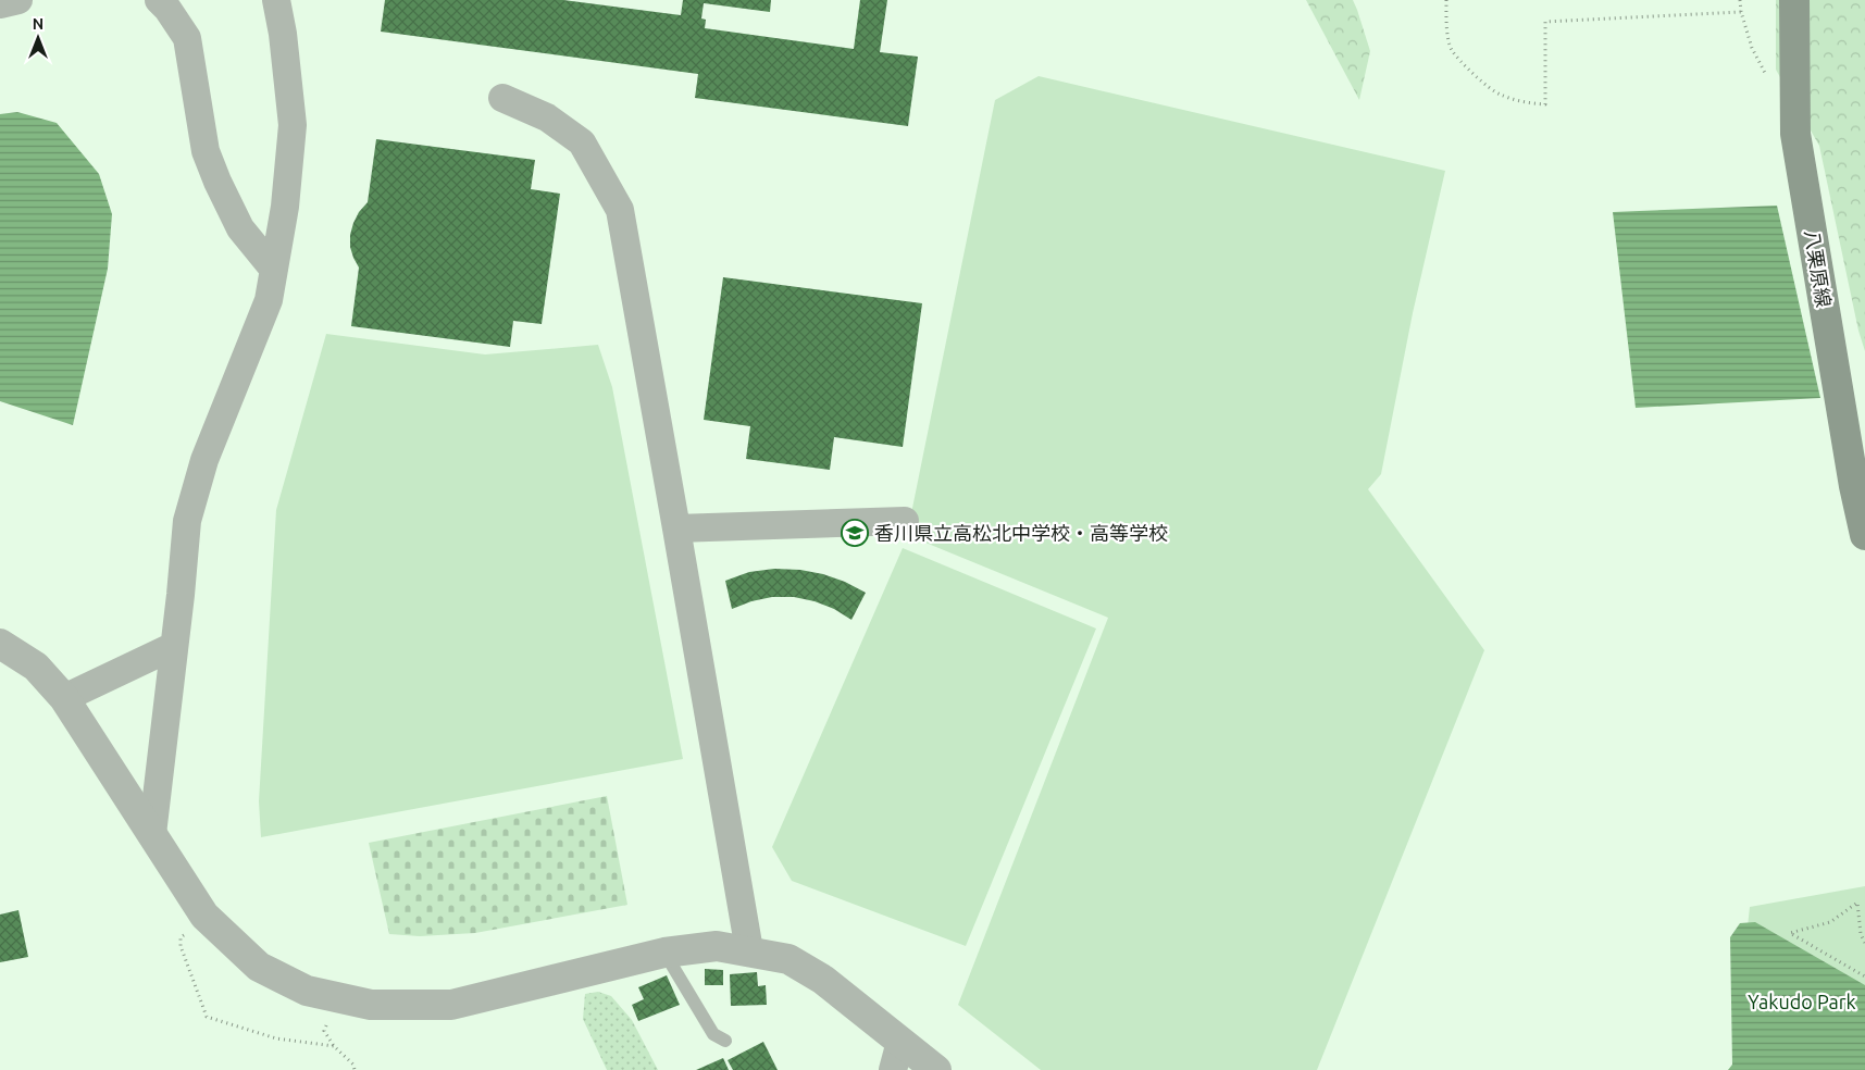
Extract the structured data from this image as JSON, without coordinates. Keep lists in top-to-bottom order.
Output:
{
  "streets": {
    "main road": ["八栗原線"]
  },
  "parks": ["Yakudo Park"],
  "places": {
    "school or university": ["香川県立高松北中学校・高等学校"]
  },
  "north": "top"
}
